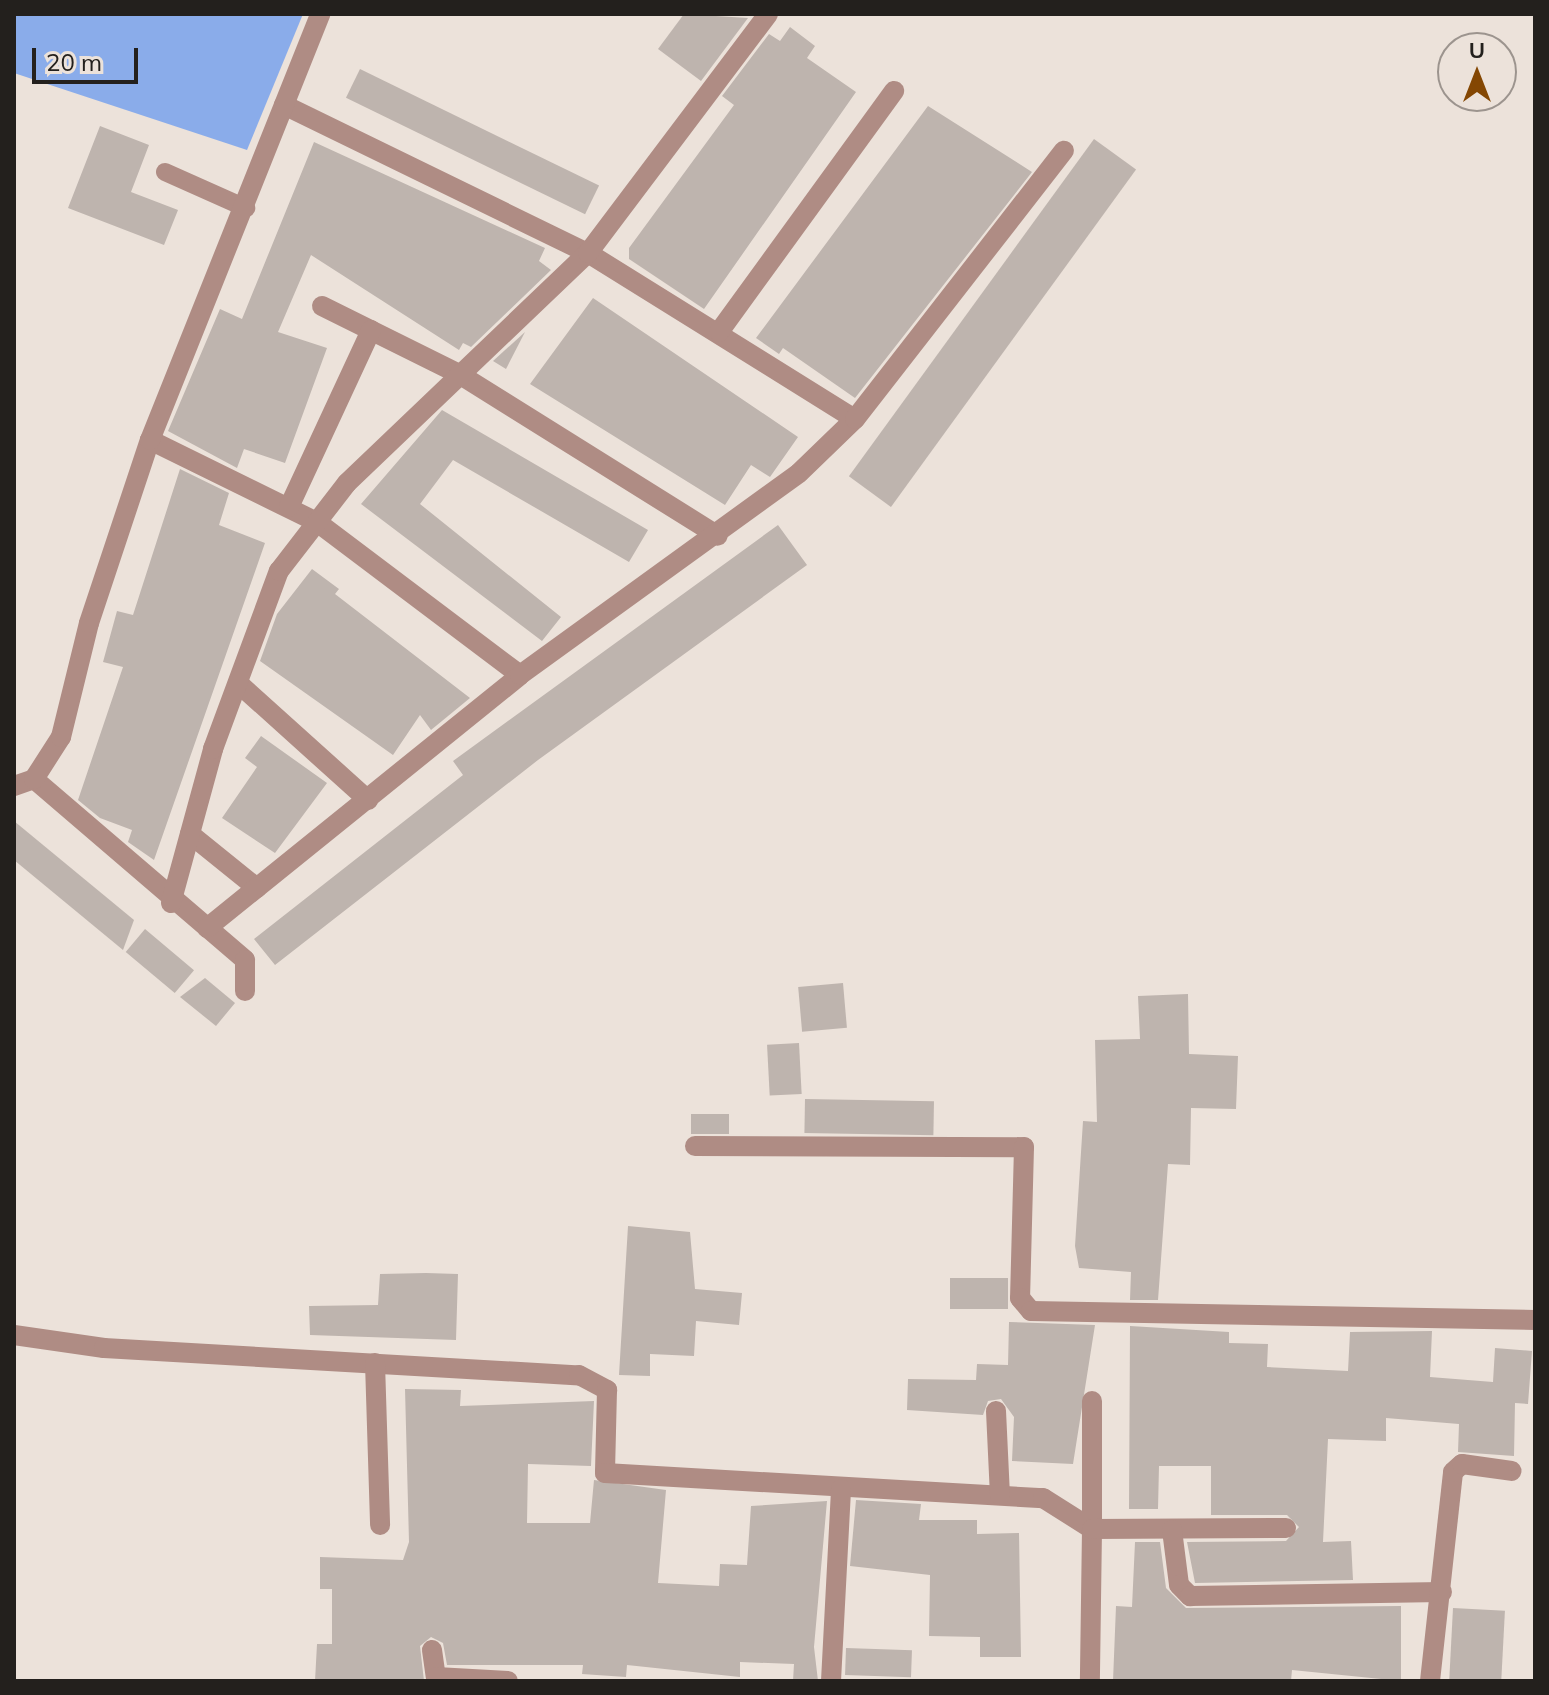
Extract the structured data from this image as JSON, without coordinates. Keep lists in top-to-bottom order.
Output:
{
  "scale_bar": "20 m",
  "north": "top"
}
